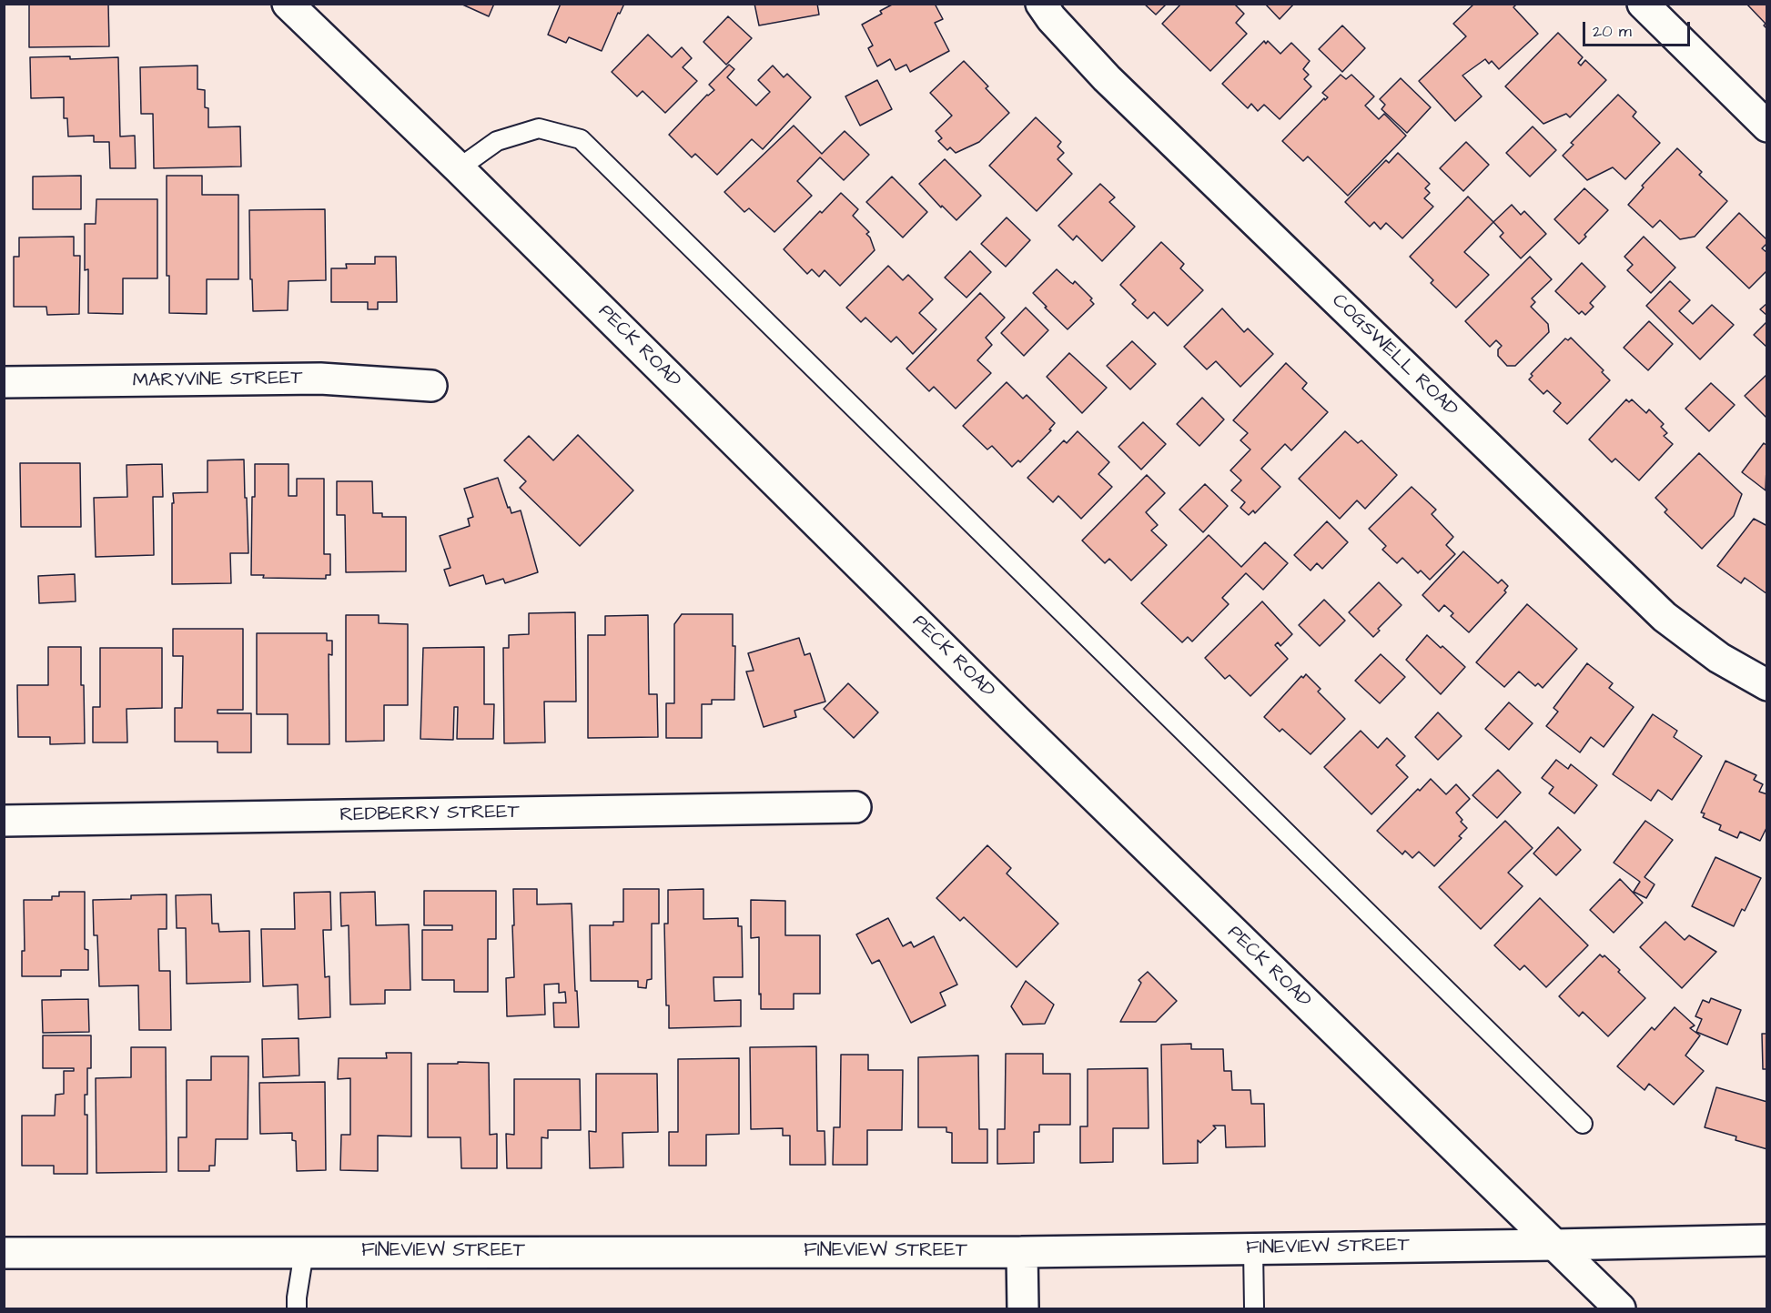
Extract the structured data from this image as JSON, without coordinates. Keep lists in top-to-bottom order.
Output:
{
  "streets": {
    "street": [
      "PECK ROAD",
      "COGSWELL ROAD",
      "MARYVINE STREET",
      "REDBERRY STREET",
      "FINEVIEW STREET"
    ]
  },
  "crossings": [
    ["PECK ROAD", "FINEVIEW STREET"]
  ],
  "scale_bar": "20 m"
}
